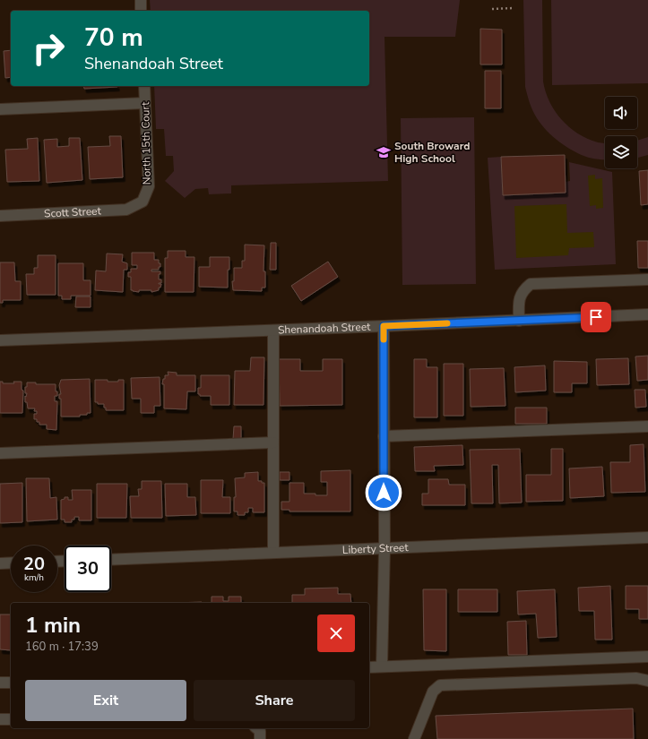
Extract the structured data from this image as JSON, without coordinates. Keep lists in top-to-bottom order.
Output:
{
  "streets": {
    "street": [
      "North 15th Court",
      "Scott Street",
      "Shenandoah Street",
      "Liberty Street"
    ]
  },
  "crossings": [
    ["North 15th Court", "Scott Street"]
  ],
  "places": {
    "school or university": ["South Broward High School"]
  },
  "page": {
    "turn": ["70 m", "Shenandoah Street"],
    "speed": "20 km/h",
    "limit": "30",
    "heading": ["1 min", "160 m · 17:39"],
    "buttons": ["Exit", "Share"]
  }
}
